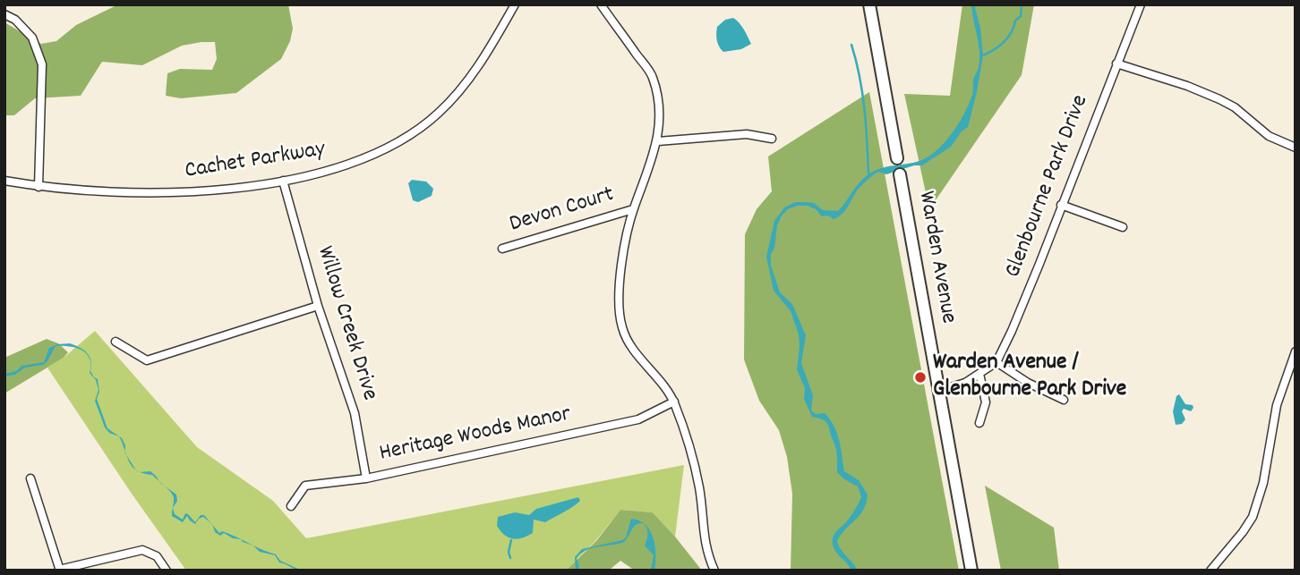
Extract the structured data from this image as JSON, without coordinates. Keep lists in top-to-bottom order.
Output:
{
  "streets": {
    "main road": ["Warden Avenue"],
    "street": [
      "Cachet Parkway",
      "Glenbourne Park Drive",
      "Devon Court",
      "Willow Creek Drive",
      "Heritage Woods Manor"
    ]
  },
  "crossings": [
    ["Cachet Parkway", "Willow Creek Drive"],
    ["Willow Creek Drive", "Heritage Woods Manor"]
  ],
  "places": ["Warden Avenue / Glenbourne Park Drive"]
}
